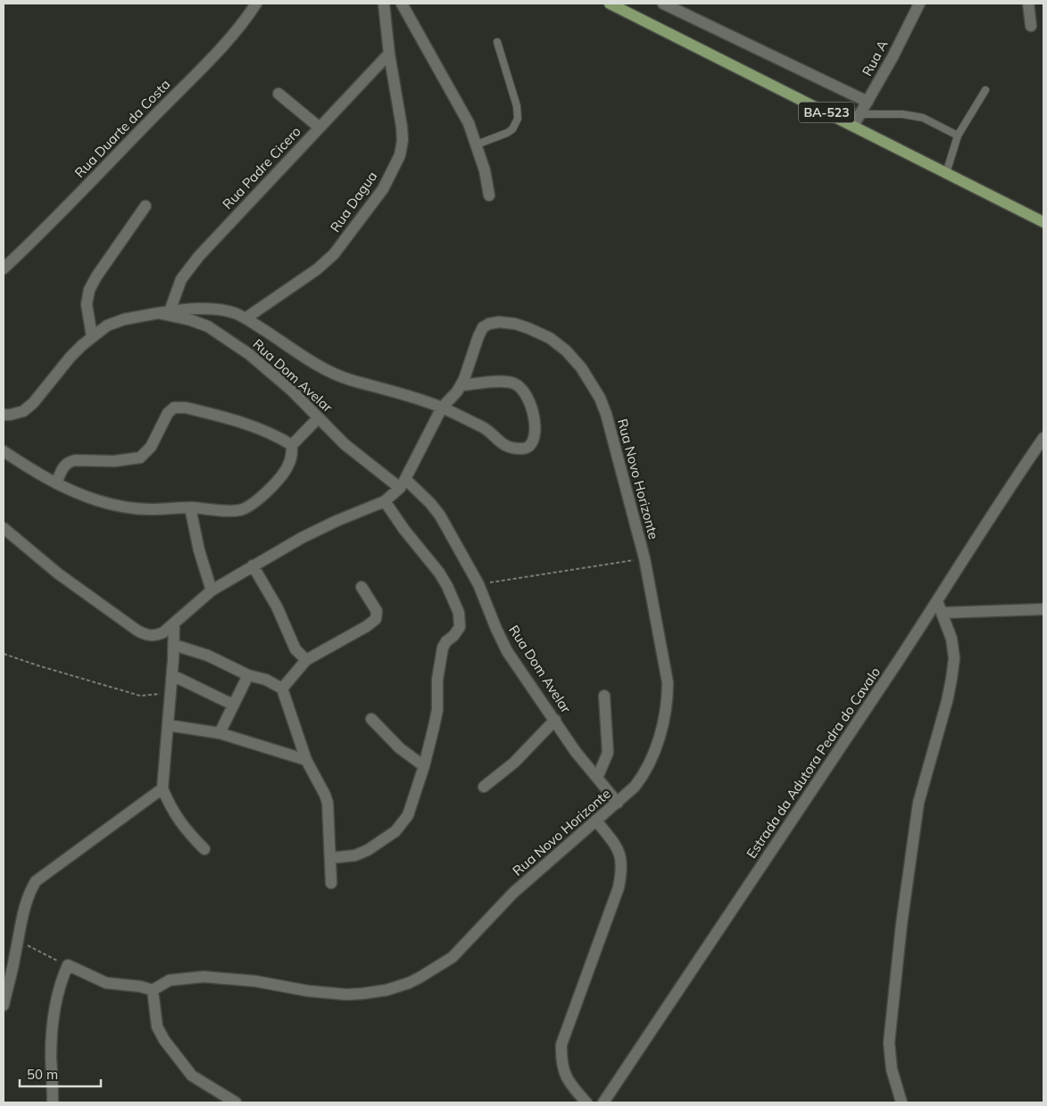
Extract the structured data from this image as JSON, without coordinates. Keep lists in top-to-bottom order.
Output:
{
  "streets": {
    "main road": ["BA-523"],
    "street": [
      "Rua A",
      "Rua Duarte da Costa",
      "Rua Padre Cicero",
      "Rua Dagua",
      "Rua Dom Avelar",
      "Rua Novo Horizonte",
      "Estrada da Adutora Pedra do Cavalo"
    ]
  },
  "crossings": [
    ["Rua A", "BA-523"],
    ["Rua Padre Cicero", "Rua Dagua"],
    ["Rua Dom Avelar", "Rua Novo Horizonte"]
  ],
  "scale_bar": "50 m"
}
